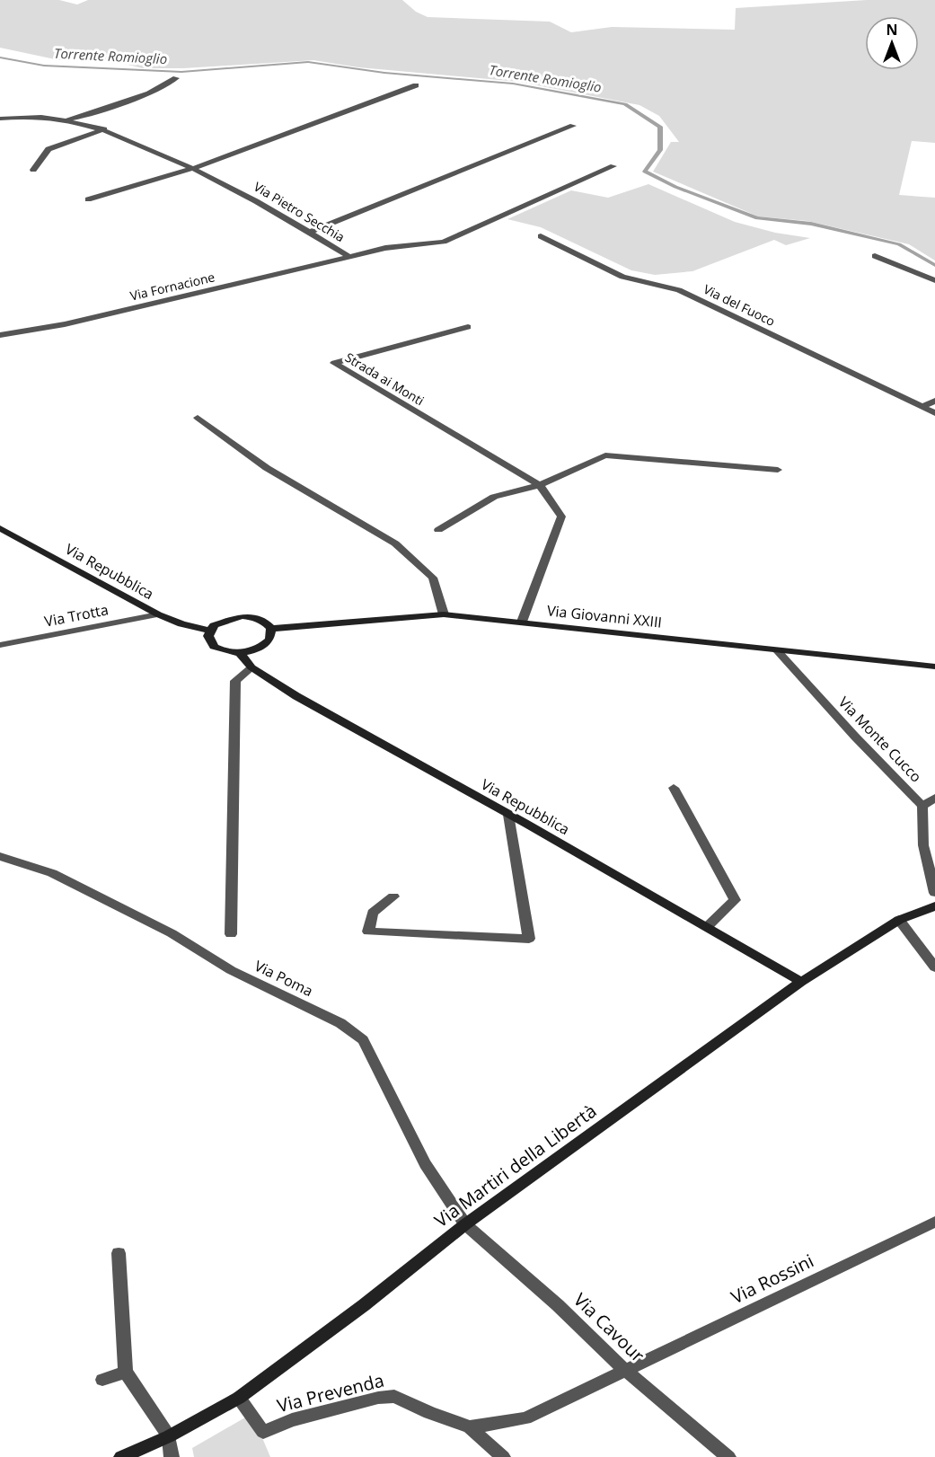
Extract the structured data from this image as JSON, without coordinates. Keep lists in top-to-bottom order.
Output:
{
  "streets": {
    "main road": ["Via Repubblica", "Via Giovanni XXIII", "Via Martiri della Libertà"],
    "street": [
      "Via Pietro Secchia",
      "Via Fornacione",
      "Via del Fuoco",
      "Strada ai Monti",
      "Via Trotta",
      "Via Monte Cucco",
      "Via Poma",
      "Via Rossini",
      "Via Cavour",
      "Via Prevenda"
    ]
  },
  "crossings": [
    ["Via Pietro Secchia", "Via Fornacione"],
    ["Strada ai Monti", "Via Giovanni XXIII"],
    ["Via Repubblica", "Via Trotta"],
    ["Via Repubblica", "Via Martiri della Libertà"],
    ["Via Giovanni XXIII", "Via Monte Cucco"],
    ["Via Poma", "Via Martiri della Libertà"],
    ["Via Poma", "Via Cavour"],
    ["Via Martiri della Libertà", "Via Cavour"],
    ["Via Martiri della Libertà", "Via Prevenda"],
    ["Via Rossini", "Via Cavour"],
    ["Via Rossini", "Via Prevenda"],
    ["Via Cavour", "Via Prevenda"]
  ],
  "water": ["Torrente Romioglio"],
  "north": "top"
}
